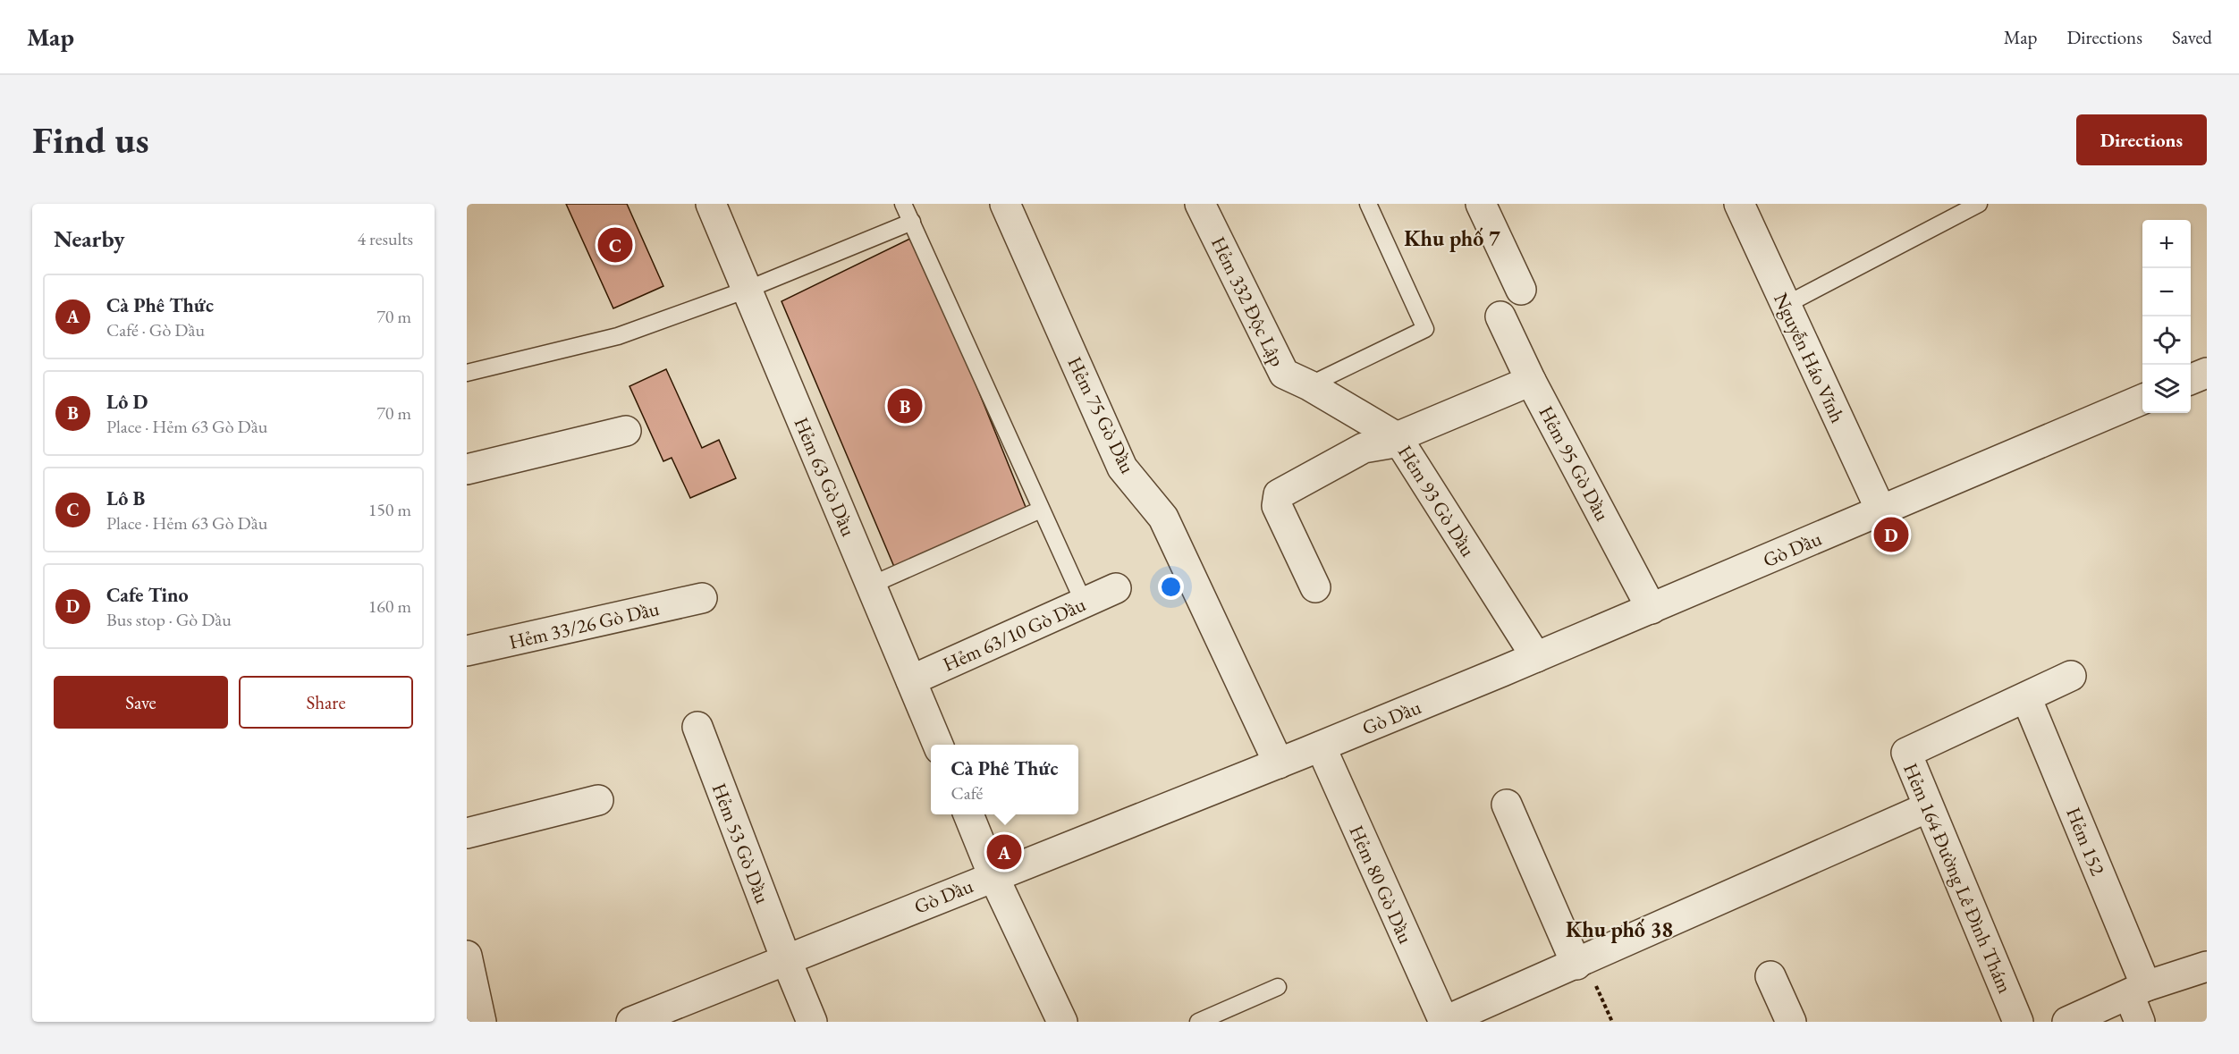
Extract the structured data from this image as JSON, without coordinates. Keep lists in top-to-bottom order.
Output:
{
  "streets": {
    "street": [
      "Hẻm 332 Độc Lập",
      "Nguyễn Háo Vĩnh",
      "Hẻm 75 Gò Dầu",
      "Hẻm 95 Gò Dầu",
      "Hẻm 63 Gò Dầu",
      "Hẻm 93 Gò Dầu",
      "Gò Dầu",
      "Hẻm 33/26 Gò Dầu",
      "Hẻm 63/10 Gò Dầu",
      "Hẻm 152",
      "Hẻm 53 Gò Dầu",
      "Hẻm 164 Đường Lê Đình Thám",
      "Hẻm 80 Gò Dầu"
    ]
  },
  "crossings": [
    ["Hẻm 332 Độc Lập", "Hẻm 93 Gò Dầu"],
    ["Nguyễn Háo Vĩnh", "Gò Dầu"],
    ["Hẻm 75 Gò Dầu", "Gò Dầu"],
    ["Hẻm 95 Gò Dầu", "Gò Dầu"],
    ["Hẻm 63 Gò Dầu", "Hẻm 63/10 Gò Dầu"],
    ["Hẻm 93 Gò Dầu", "Gò Dầu"],
    ["Gò Dầu", "Hẻm 53 Gò Dầu"],
    ["Gò Dầu", "Hẻm 80 Gò Dầu"],
    ["Hẻm 152", "Hẻm 164 Đường Lê Đình Thám"]
  ],
  "districts": ["Khu phố 7", "Khu phố 38"],
  "page": {
    "header": "Map",
    "nav": ["Map", "Directions", "Saved"],
    "buttons": [
      "Directions",
      ["Save", "Share"]
    ],
    "title": "Find us",
    "heading": ["Nearby", "4 results"],
    "map_buttons": ["+", "−"],
    "pins": [
      "C",
      "B",
      "D",
      "A"
    ],
    "list": [
      {
        "mark": "A",
        "name": "Cà Phê Thức",
        "note": "Café · Gò Dầu",
        "value": "70 m"
      },
      {
        "mark": "B",
        "name": "Lô D",
        "note": "Place · Hẻm 63 Gò Dầu",
        "value": "70 m"
      },
      {
        "mark": "C",
        "name": "Lô B",
        "note": "Place · Hẻm 63 Gò Dầu",
        "value": "150 m"
      },
      {
        "mark": "D",
        "name": "Cafe Tino",
        "note": "Bus stop · Gò Dầu",
        "value": "160 m"
      }
    ],
    "popup": ["Cà Phê Thức", "Café"]
  }
}
